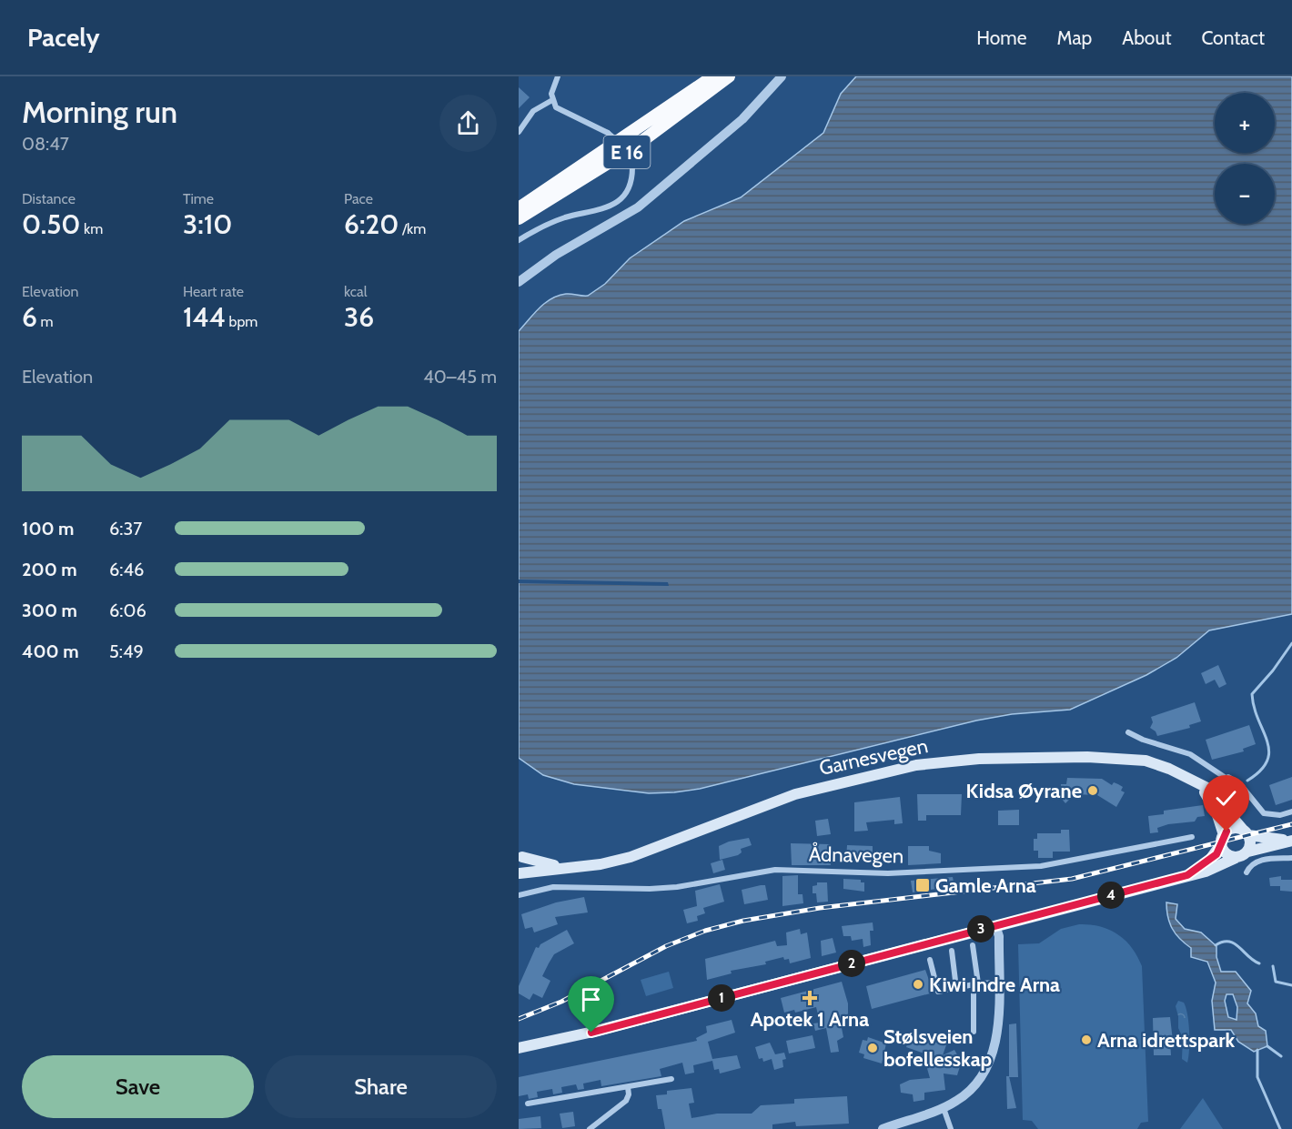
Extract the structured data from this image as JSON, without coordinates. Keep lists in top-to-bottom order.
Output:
{
  "streets": {
    "highway": ["E 16"],
    "main road": ["Garnesvegen"],
    "street": ["Ådnavegen"]
  },
  "places": {
    "other": [
      "Kidsa Øyrane",
      "Kiwi Indre Arna",
      "Arna idrettspark",
      "Stølsveien bofellesskap"
    ],
    "transit": ["Gamle Arna"],
    "health": ["Apotek 1 Arna"]
  },
  "page": {
    "header": "Pacely",
    "nav": [
      "Home",
      "Map",
      "About",
      "Contact"
    ],
    "heading": ["Morning run", "08:47"],
    "map_buttons": ["+", "−"],
    "stats": [
      ["Distance", "0.50 km"],
      ["Time", "3:10"],
      ["Pace", "6:20 /km"],
      ["Elevation", "6 m"],
      ["Heart rate", "144 bpm"],
      ["kcal", "36"]
    ],
    "chart": ["Elevation", "40–45 m"],
    "list": [
      {
        "name": "100 m",
        "note": "6:37"
      },
      {
        "name": "200 m",
        "note": "6:46"
      },
      {
        "name": "300 m",
        "note": "6:06"
      },
      {
        "name": "400 m",
        "note": "5:49"
      }
    ],
    "pins": [
      "4",
      "3",
      "2",
      "1"
    ],
    "buttons": ["Save", "Share"]
  }
}
